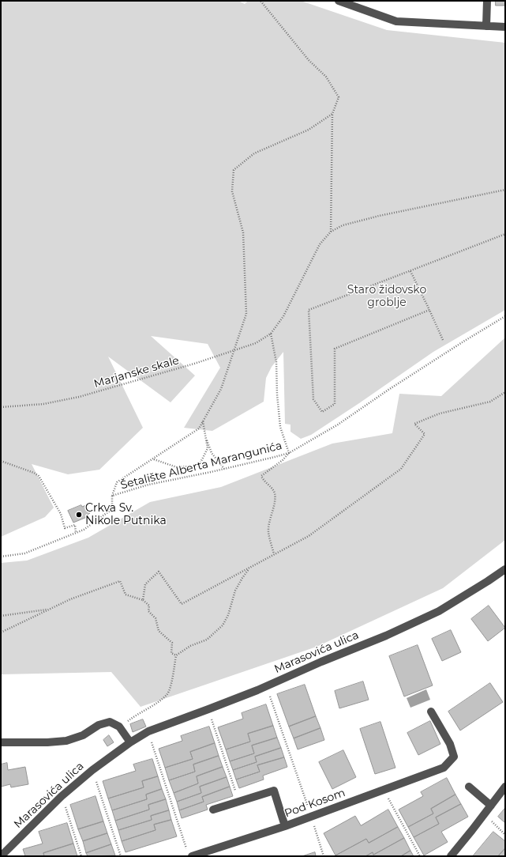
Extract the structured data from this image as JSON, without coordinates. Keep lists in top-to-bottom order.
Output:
{
  "streets": {
    "street": ["Marasovića ulica", "Pod Kosom"],
    "path": ["Marjanske skale", "Šetalište Alberta Marangunića"]
  },
  "parks": ["Staro židovsko groblje"],
  "places": ["Crkva Sv. Nikole Putnika"]
}
